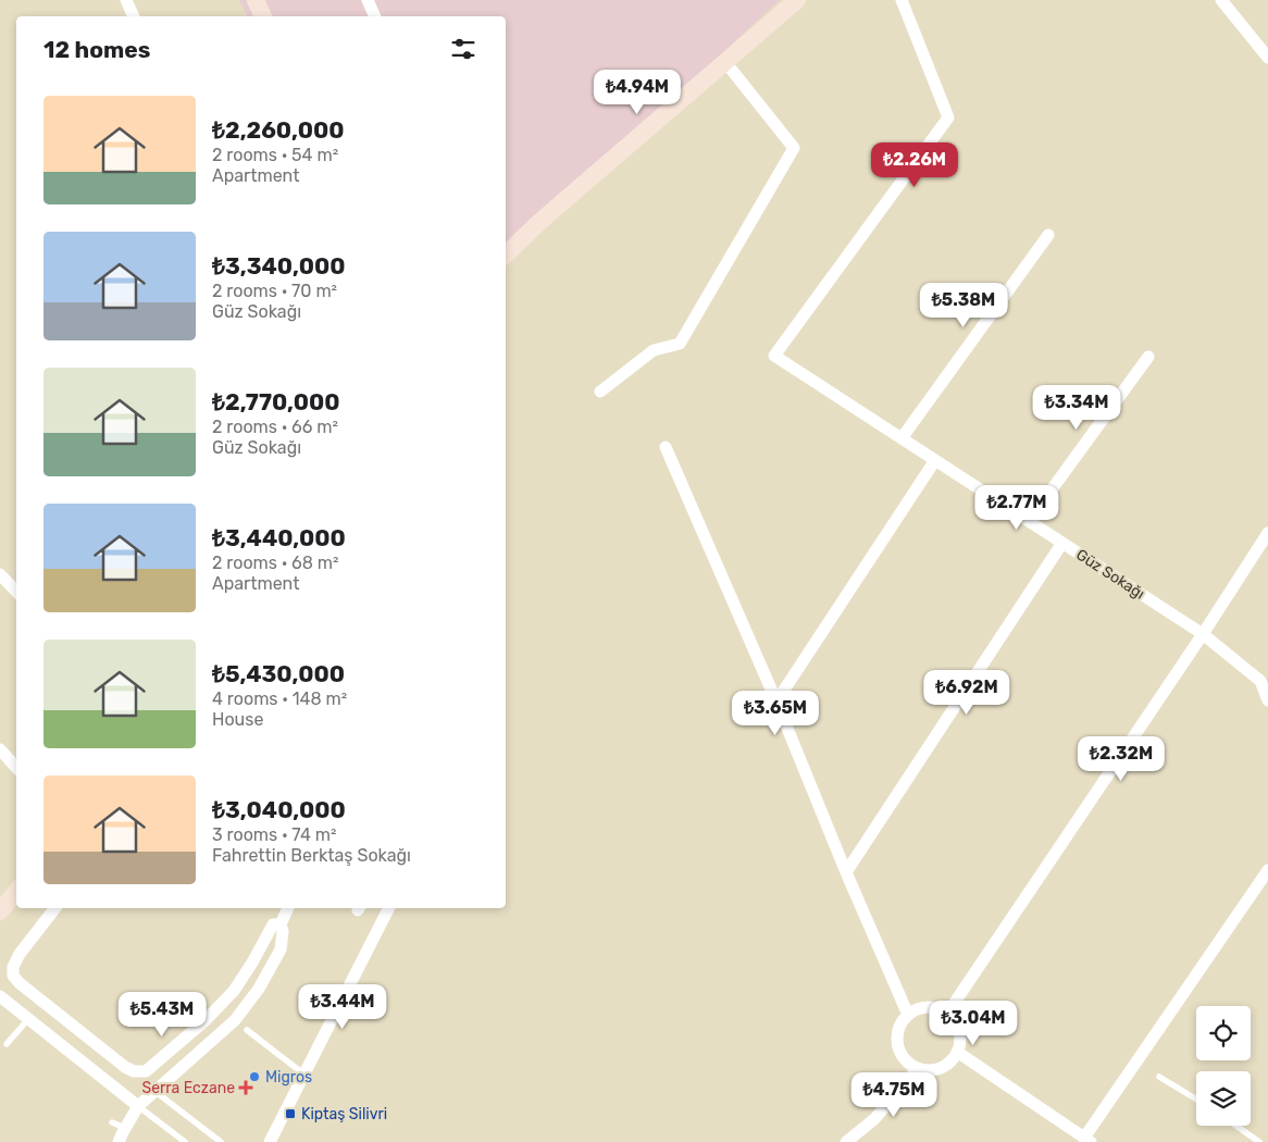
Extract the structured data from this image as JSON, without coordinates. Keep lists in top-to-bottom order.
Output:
{
  "streets": {
    "street": ["Güz Sokağı"]
  },
  "places": {
    "other": ["Migros"],
    "health": ["Serra Eczane"],
    "transit": ["Kiptaş Silivri"]
  },
  "page": {
    "heading": "12 homes",
    "price": [
      "₺4.94M",
      "₺2.26M",
      "₺5.38M",
      "₺3.34M",
      "₺2.77M",
      "₺6.92M",
      "₺3.65M",
      "₺2.32M",
      "₺3.44M",
      "₺5.43M",
      "₺3.04M",
      "₺4.75M"
    ],
    "list": [
      {
        "name": "₺2,260,000",
        "note": "2 rooms · 54 m² · Apartment"
      },
      {
        "name": "₺3,340,000",
        "note": "2 rooms · 70 m² · Güz Sokağı"
      },
      {
        "name": "₺2,770,000",
        "note": "2 rooms · 66 m² · Güz Sokağı"
      },
      {
        "name": "₺3,440,000",
        "note": "2 rooms · 68 m² · Apartment"
      },
      {
        "name": "₺5,430,000",
        "note": "4 rooms · 148 m² · House"
      },
      {
        "name": "₺3,040,000",
        "note": "3 rooms · 74 m² · Fahrettin Berktaş Sokağı"
      }
    ]
  }
}
